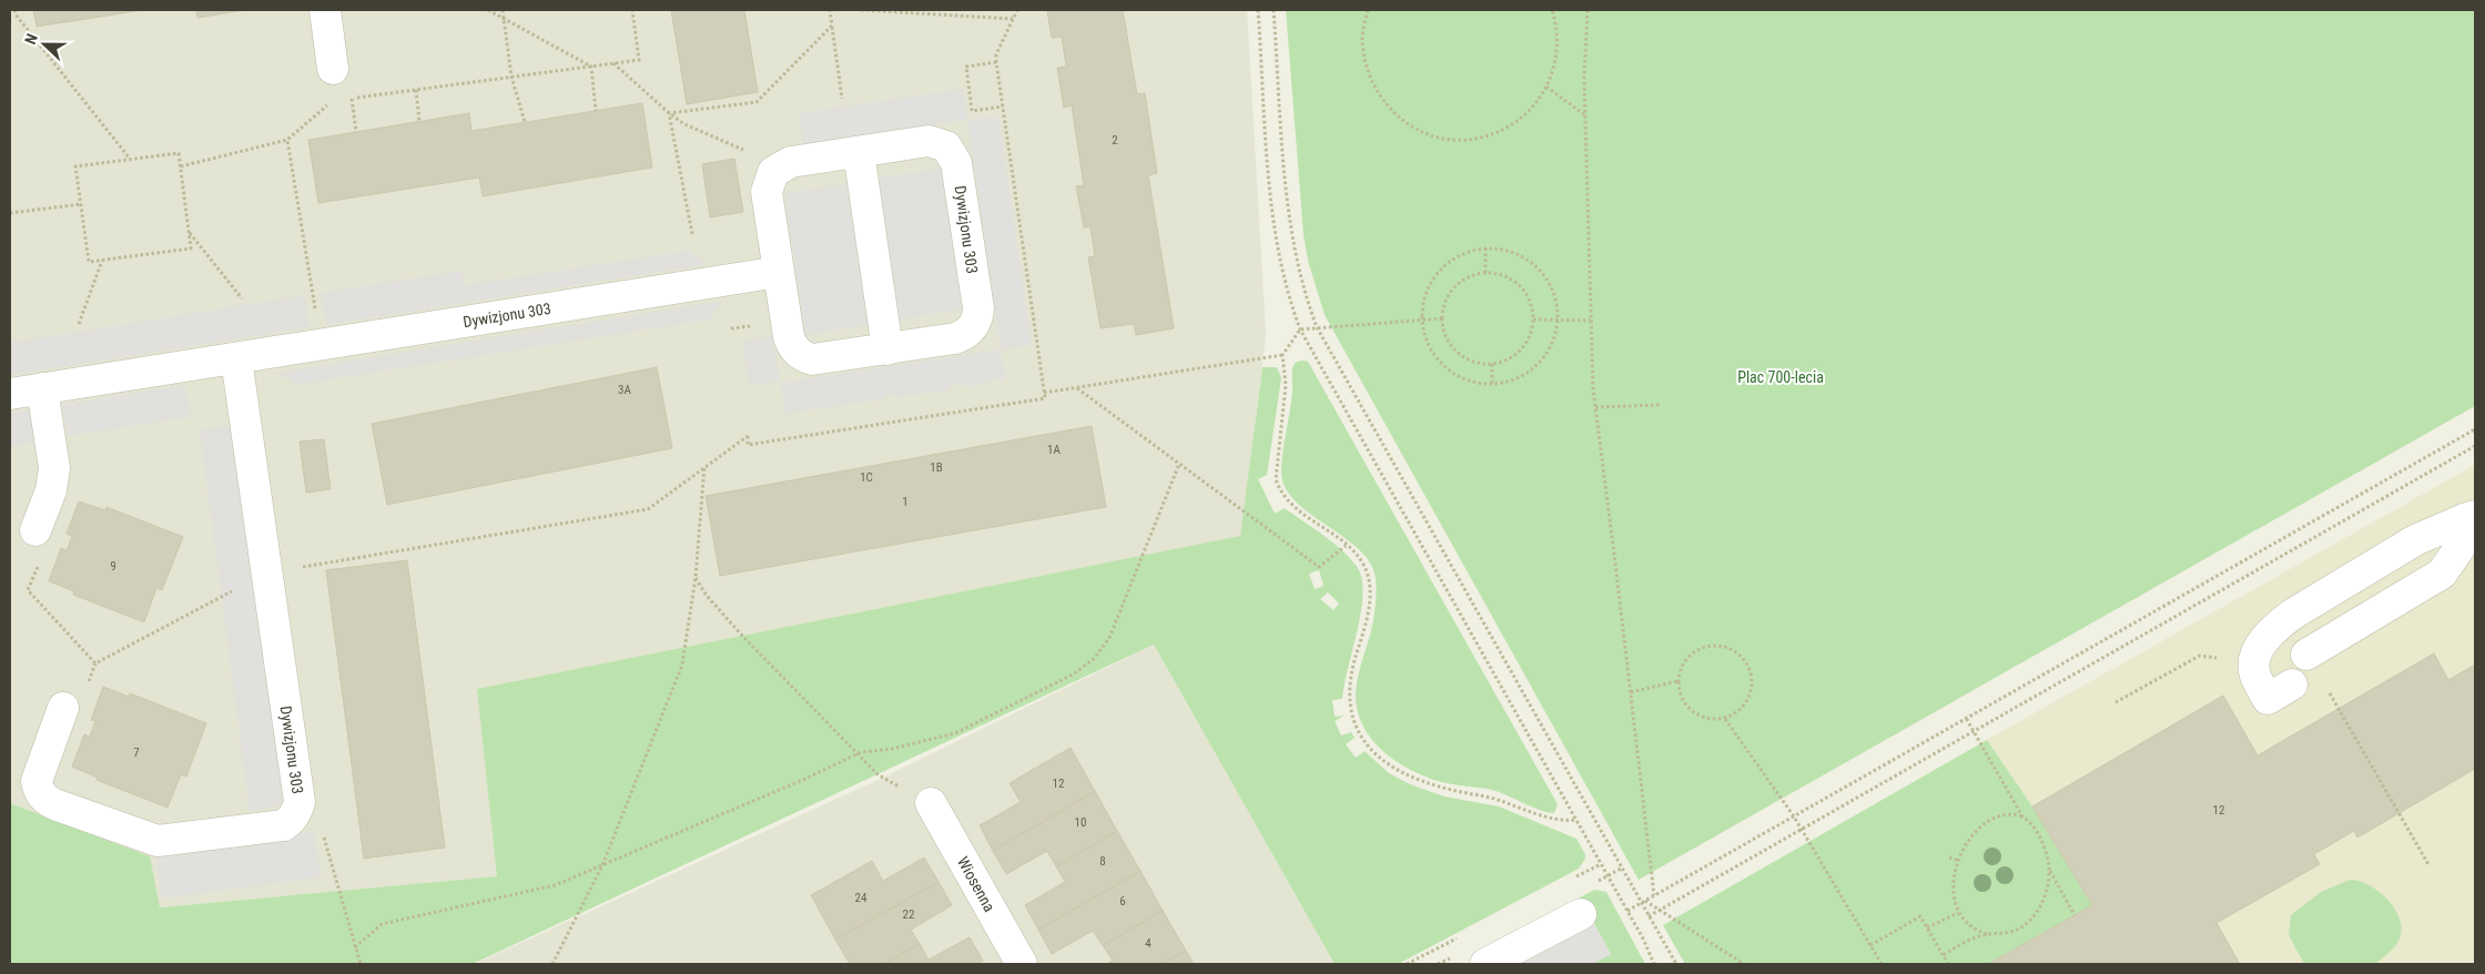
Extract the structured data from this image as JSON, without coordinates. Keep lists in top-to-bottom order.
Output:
{
  "streets": {
    "street": ["Dywizjonu 303", "Wiosenna"]
  },
  "parks": ["Plac 700-lecia"],
  "house_numbers": [
    "2",
    "3A",
    "1A",
    "1B",
    "1C",
    "1",
    "9",
    "7",
    "12",
    "12",
    "10",
    "8",
    "24",
    "6",
    "22",
    "4"
  ],
  "north": "left"
}
